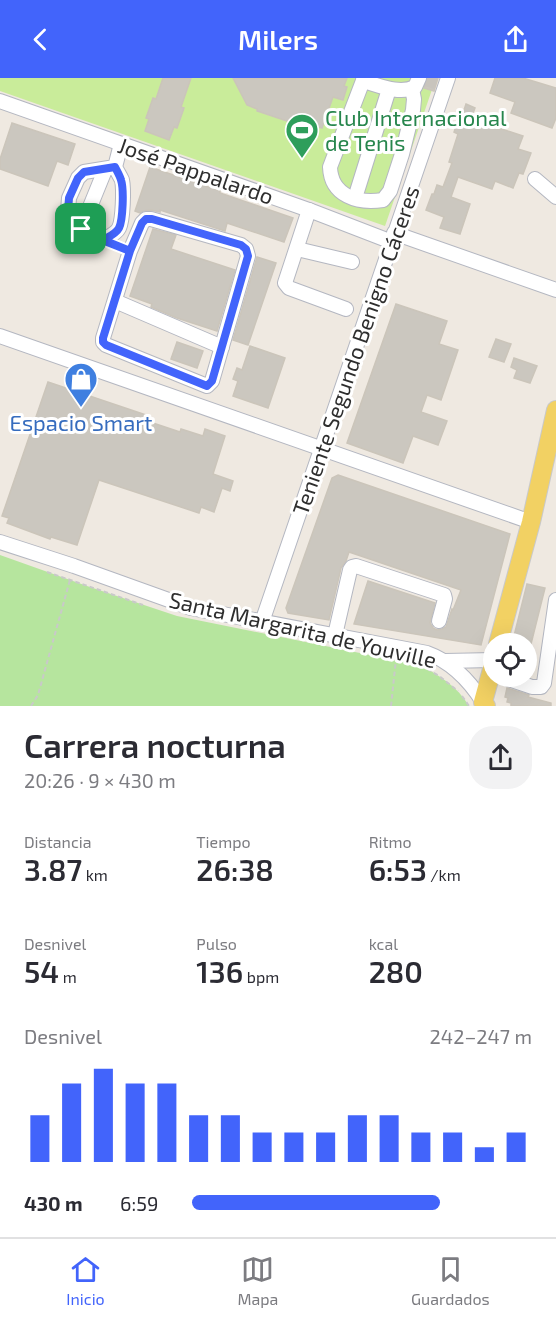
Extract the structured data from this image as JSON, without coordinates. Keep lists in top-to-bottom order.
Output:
{
  "streets": {
    "street": ["José Pappalardo", "Teniente Segundo Benigno Cáceres", "Santa Margarita de Youville"]
  },
  "crossings": [
    ["José Pappalardo", "Teniente Segundo Benigno Cáceres"],
    ["Teniente Segundo Benigno Cáceres", "Santa Margarita de Youville"]
  ],
  "places": {
    "sports": ["Club Internacional de Tenis"],
    "shop": ["Espacio Smart"]
  },
  "page": {
    "header": "Milers",
    "heading": ["Carrera nocturna", "20:26 · 9 × 430 m"],
    "stats": [
      ["Distancia", "3.87 km"],
      ["Tiempo", "26:38"],
      ["Ritmo", "6:53 /km"],
      ["Desnivel", "54 m"],
      ["Pulso", "136 bpm"],
      ["kcal", "280"]
    ],
    "chart": ["Desnivel", "242–247 m"],
    "list": [
      {
        "name": "430 m",
        "note": "6:59"
      }
    ],
    "tabs": ["Inicio", "Mapa", "Guardados"]
  }
}
